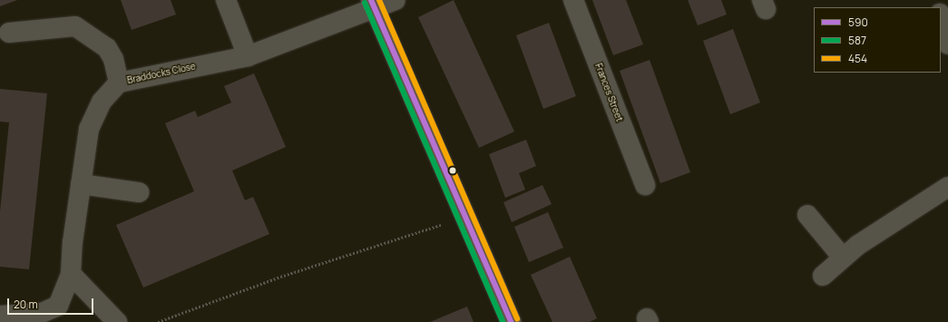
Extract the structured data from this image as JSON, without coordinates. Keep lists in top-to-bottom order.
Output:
{
  "streets": {
    "street": ["Braddocks Close", "Frances Street"]
  },
  "lines": ["transit line 590", "transit line 454", "transit line 587"],
  "legend": ["590", "587", "454"],
  "scale_bar": "20 m"
}
